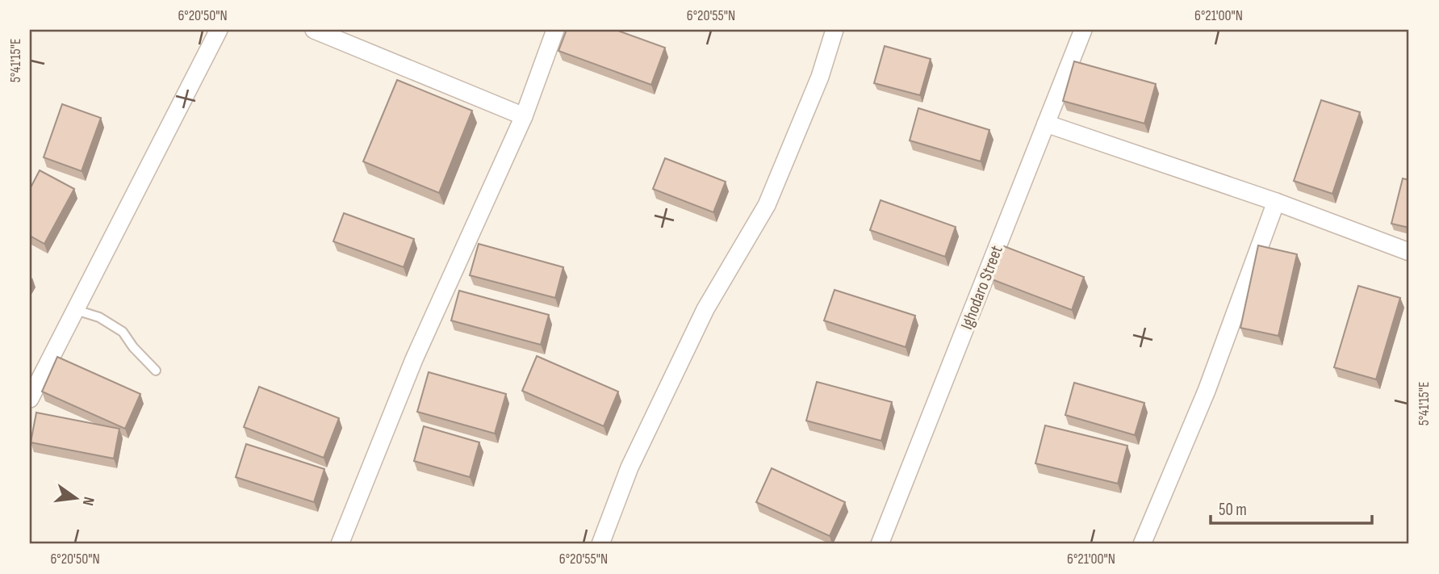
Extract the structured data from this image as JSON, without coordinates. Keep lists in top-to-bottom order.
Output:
{
  "streets": {
    "street": ["Ighodaro Street"]
  },
  "scale_bar": "50 m",
  "north": "right",
  "coordinates": [
    "6°20'50\"N",
    "6°20'55\"N",
    "6°21'00\"N",
    "5°41'15\"E"
  ]
}
